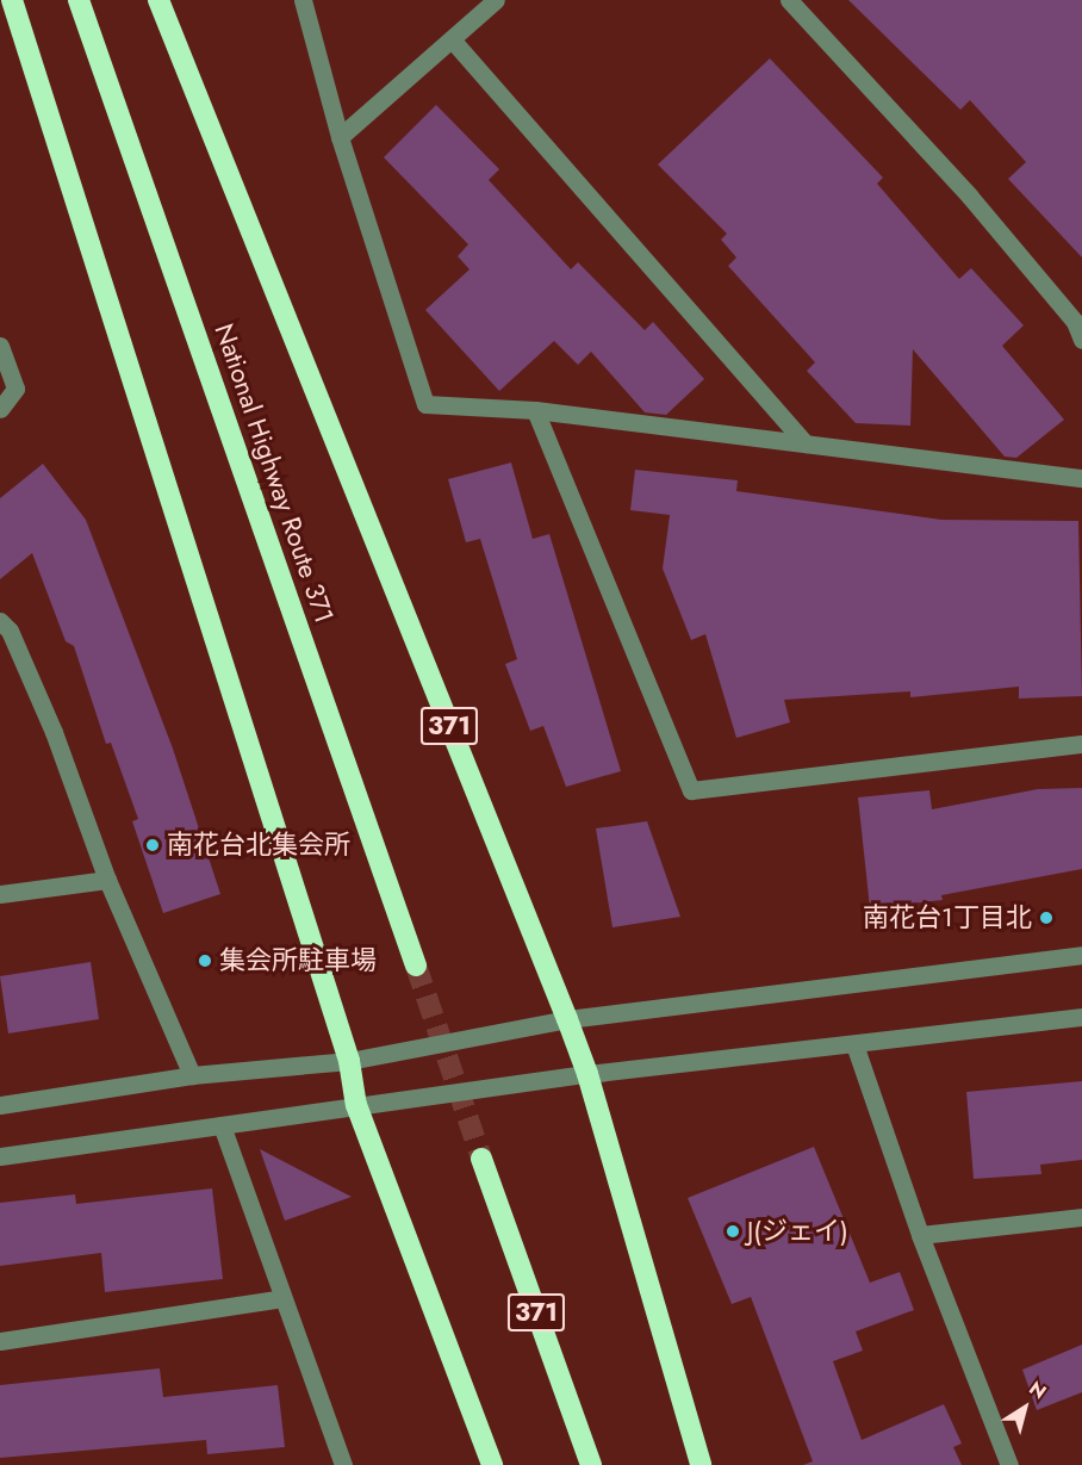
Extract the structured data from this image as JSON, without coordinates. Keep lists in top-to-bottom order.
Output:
{
  "streets": {
    "highway": ["National Highway Route 371", "371"]
  },
  "places": [
    "南花台北集会所",
    "南花台1丁目北",
    "集会所駐車場",
    "J(ジェイ)"
  ],
  "north": "top right"
}
